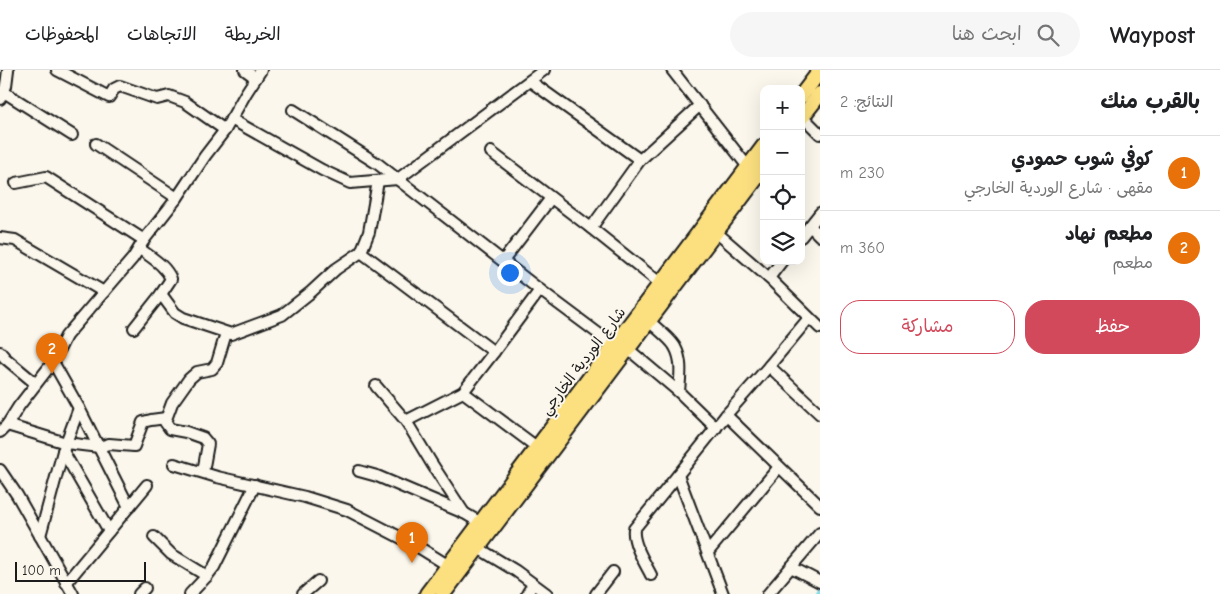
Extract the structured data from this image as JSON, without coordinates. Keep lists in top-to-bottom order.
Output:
{
  "streets": {
    "main road": ["شارع الوردية الخارجي"]
  },
  "scale_bar": "100 m",
  "page": {
    "header": "Waypost",
    "search": "ابحث هنا",
    "nav": ["الخريطة", "الاتجاهات", "المحفوظات"],
    "heading": ["بالقرب منك", "النتائج: 2"],
    "map_buttons": ["+", "−"],
    "list": [
      {
        "mark": "1",
        "name": "كوفي شوب حمودي",
        "note": "مقهى · شارع الوردية الخارجي",
        "value": "230 m"
      },
      {
        "mark": "2",
        "name": "مطعم نهاد",
        "note": "مطعم",
        "value": "360 m"
      }
    ],
    "buttons": ["حفظ", "مشاركة"],
    "pins": ["2", "1"],
    "scale": "100 m"
  }
}
